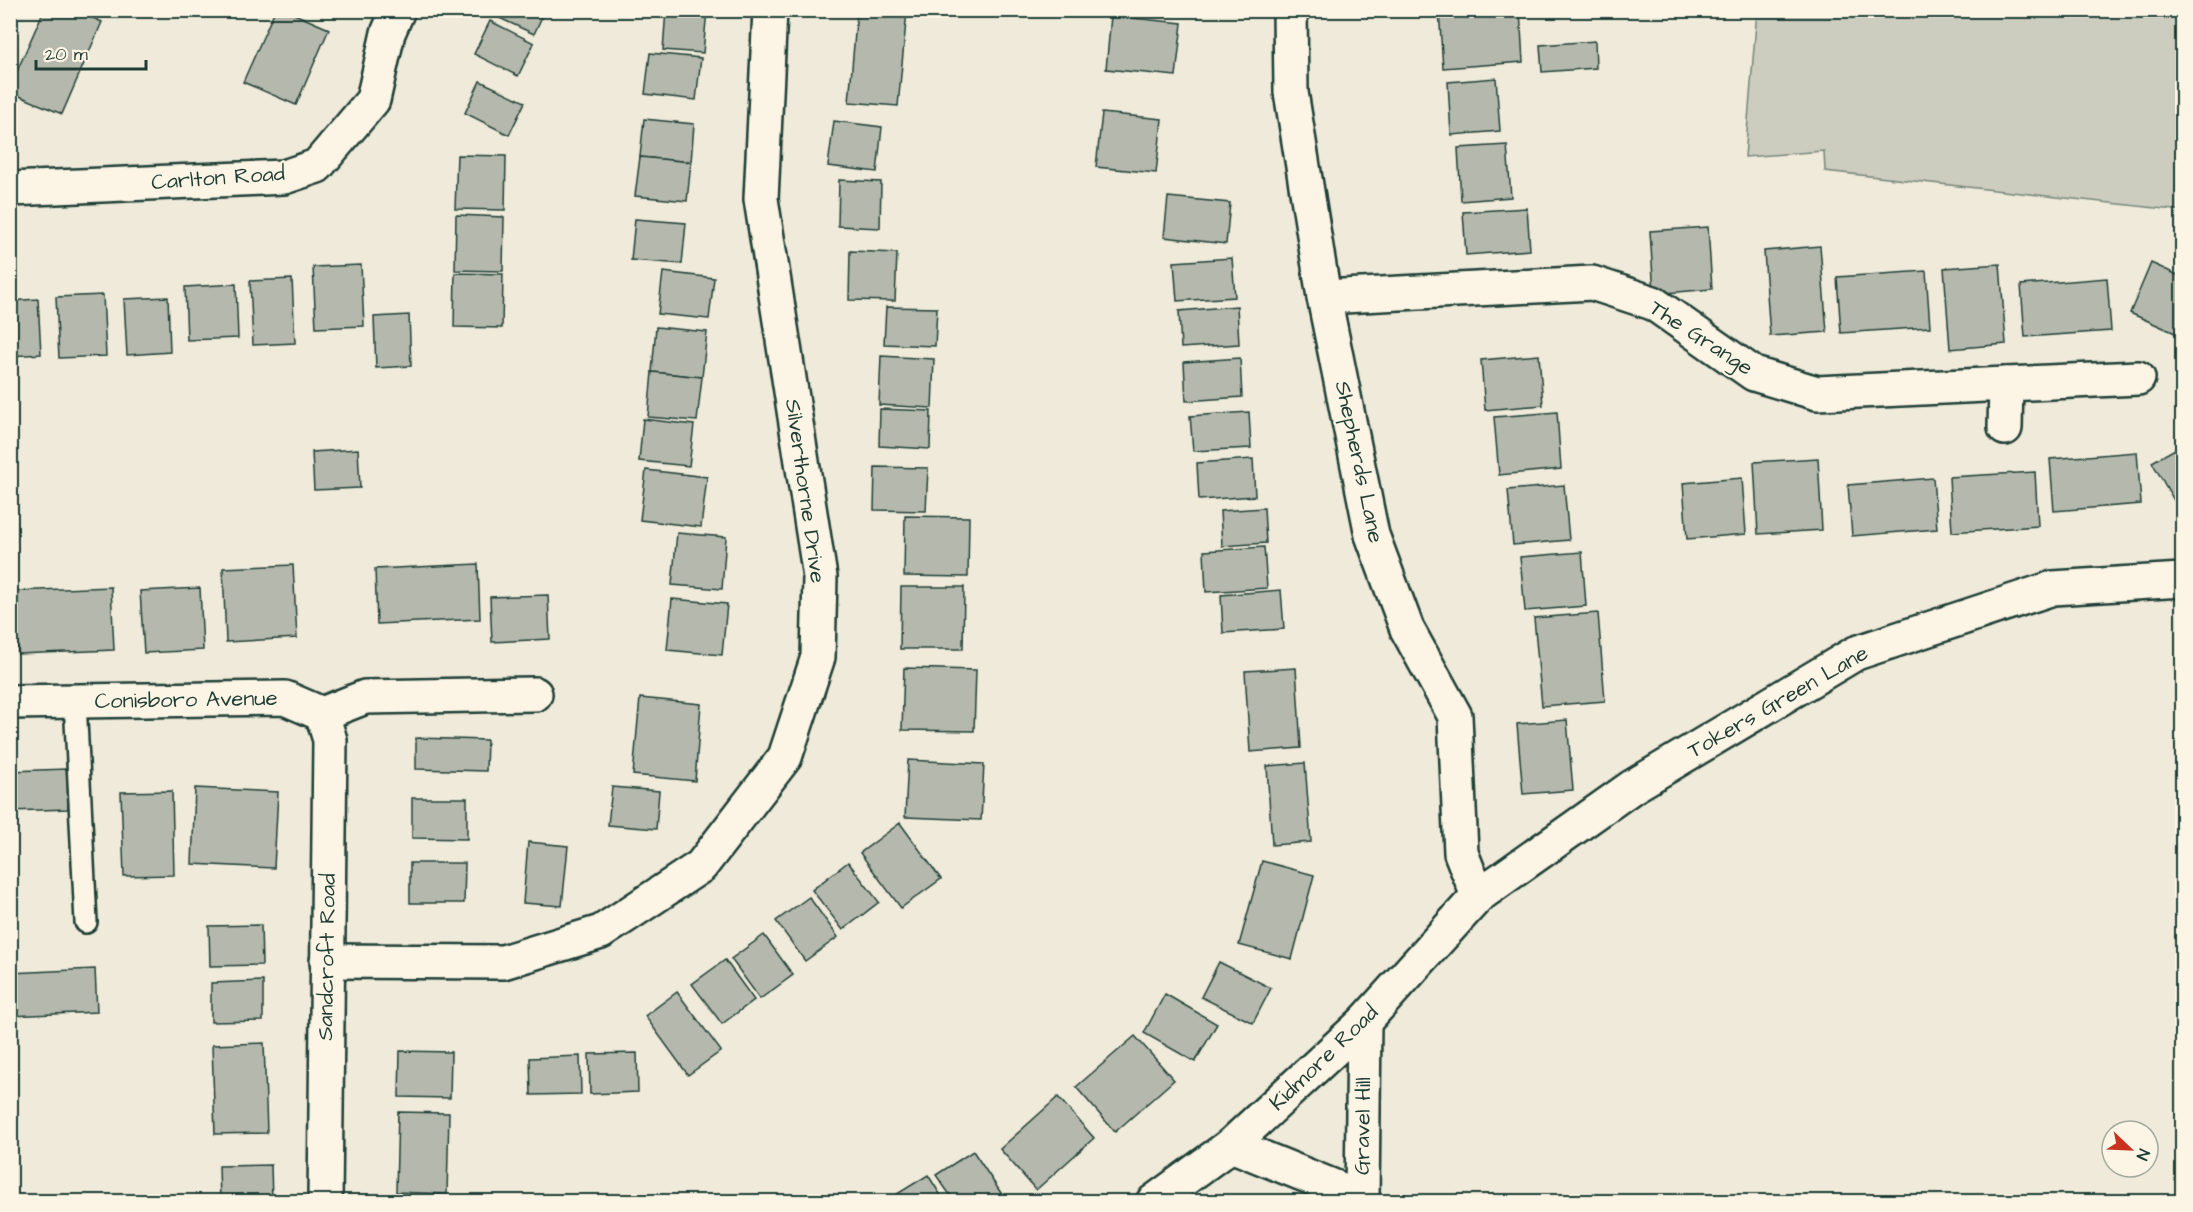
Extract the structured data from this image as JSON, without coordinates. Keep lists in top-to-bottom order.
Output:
{
  "streets": {
    "street": [
      "Carlton Road",
      "The Grange",
      "Shepherds Lane",
      "Silverthorne Drive",
      "Conisboro Avenue",
      "Tokers Green Lane",
      "Sandcroft Road",
      "Kidmore Road",
      "Gravel Hill"
    ]
  },
  "crossings": [
    ["The Grange", "Shepherds Lane"],
    ["Shepherds Lane", "Tokers Green Lane"],
    ["Shepherds Lane", "Kidmore Road"],
    ["Silverthorne Drive", "Sandcroft Road"],
    ["Conisboro Avenue", "Sandcroft Road"],
    ["Tokers Green Lane", "Kidmore Road"],
    ["Kidmore Road", "Gravel Hill"]
  ],
  "scale_bar": "20 m",
  "north": "bottom right"
}
